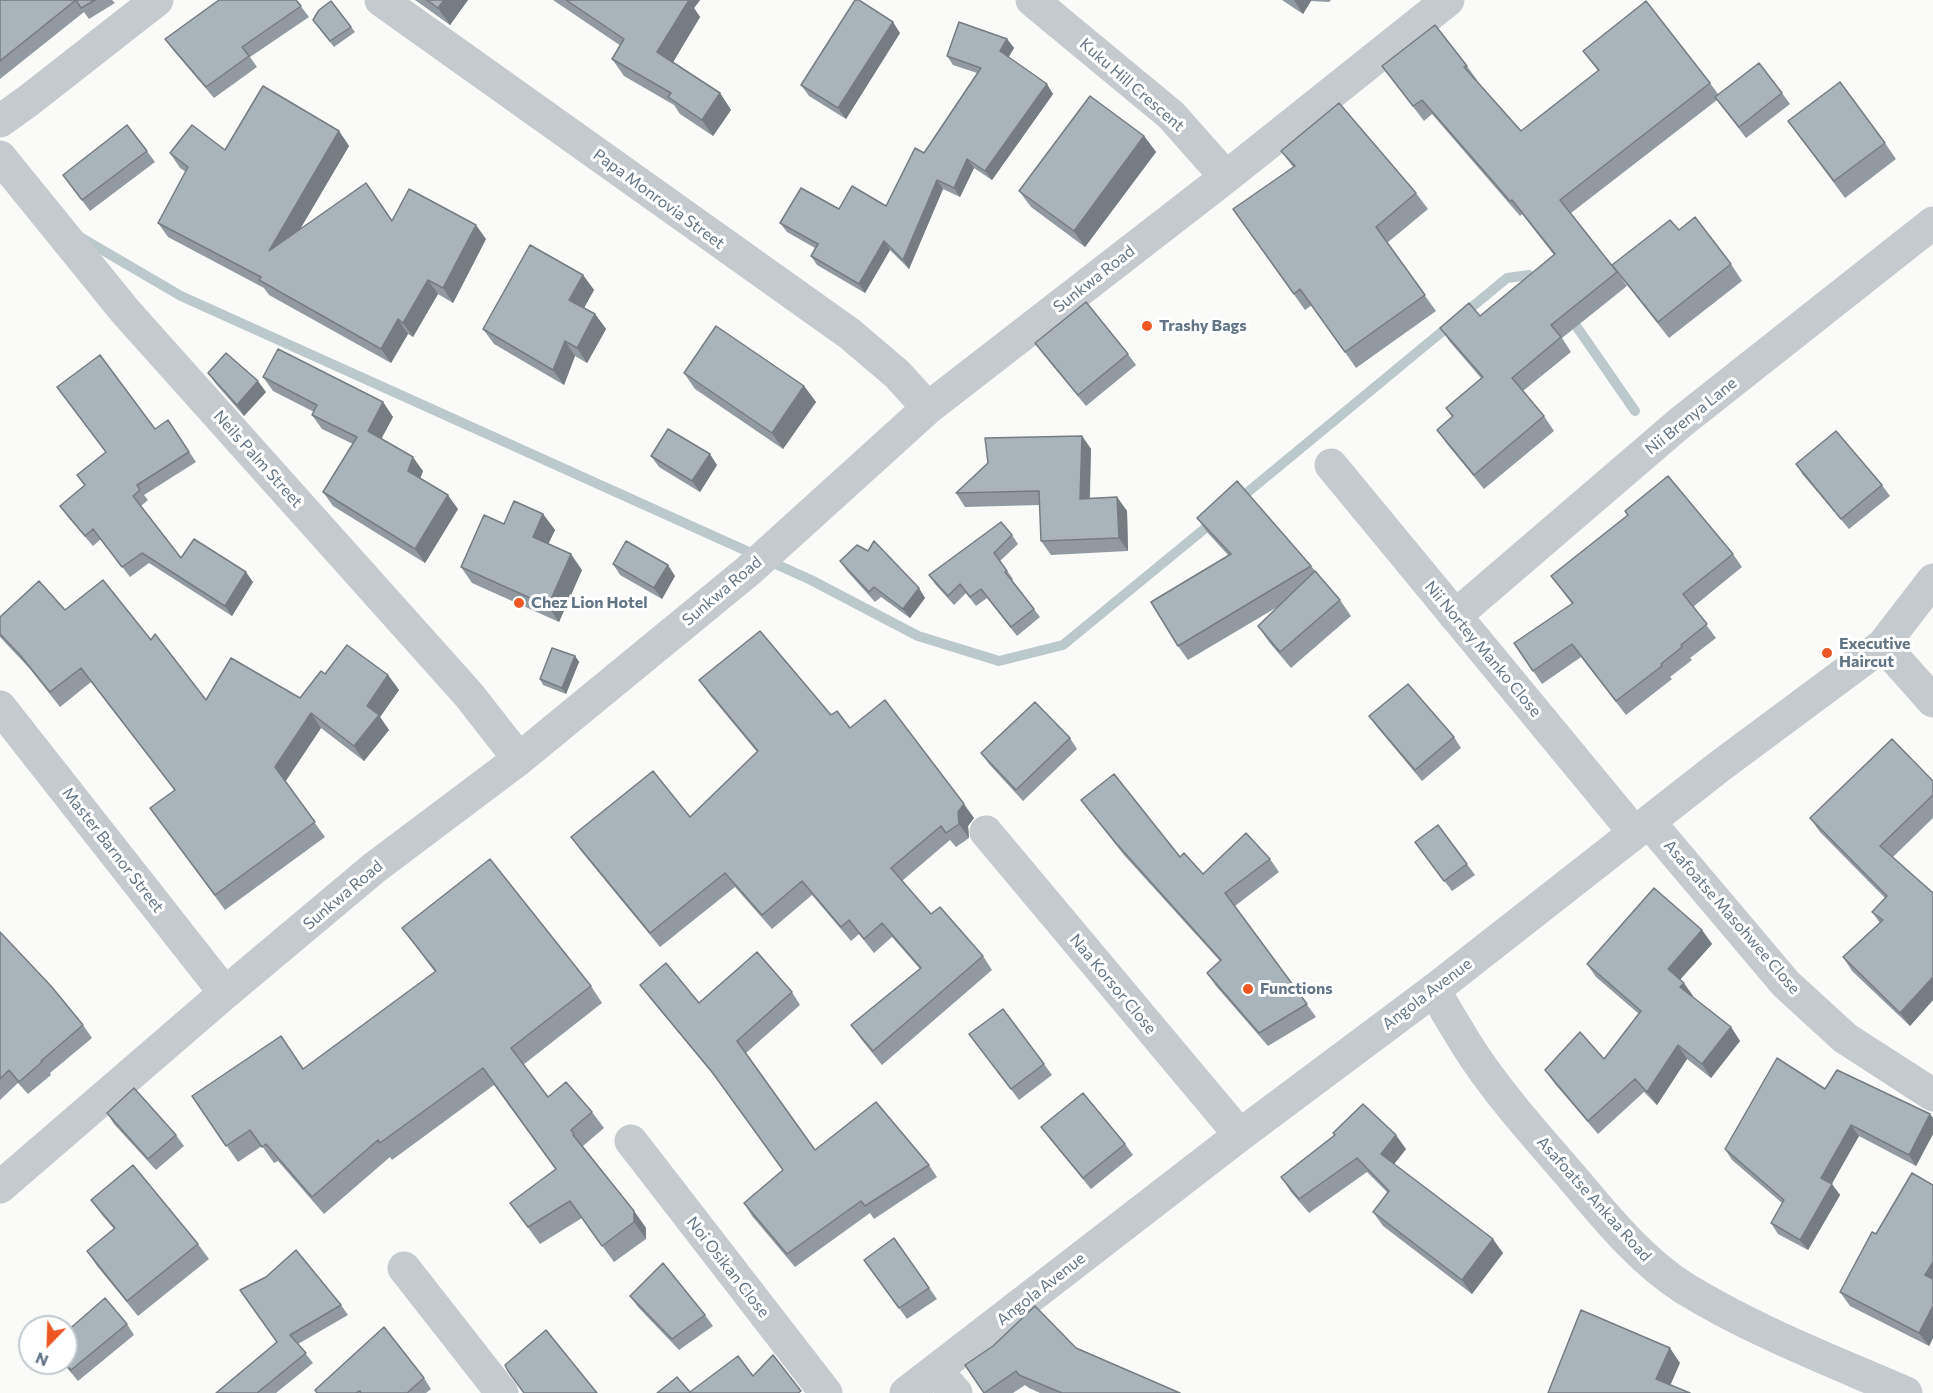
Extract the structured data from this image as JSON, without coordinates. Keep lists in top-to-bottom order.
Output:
{
  "streets": {
    "street": [
      "Kuku Hill Crescent",
      "Papa Monrovia Street",
      "Sunkwa Road",
      "Nii Brenya Lane",
      "Neils Palm Street",
      "Nii Nortey Manko Close",
      "Master Barnor Street",
      "Asafoatse Masohwee Close",
      "Naa Korsor Close",
      "Angola Avenue",
      "Asafoatse Ankaa Road",
      "Noi Osikan Close"
    ]
  },
  "crossings": [
    ["Kuku Hill Crescent", "Sunkwa Road"],
    ["Papa Monrovia Street", "Sunkwa Road"],
    ["Sunkwa Road", "Neils Palm Street"],
    ["Sunkwa Road", "Master Barnor Street"],
    ["Nii Brenya Lane", "Nii Nortey Manko Close"],
    ["Nii Nortey Manko Close", "Asafoatse Masohwee Close"],
    ["Nii Nortey Manko Close", "Angola Avenue"],
    ["Asafoatse Masohwee Close", "Angola Avenue"],
    ["Naa Korsor Close", "Angola Avenue"],
    ["Angola Avenue", "Asafoatse Ankaa Road"]
  ],
  "places": [
    "Trashy Bags",
    "Chez Lion Hotel",
    "Executive Haircut",
    "Functions"
  ],
  "north": "bottom left"
}
